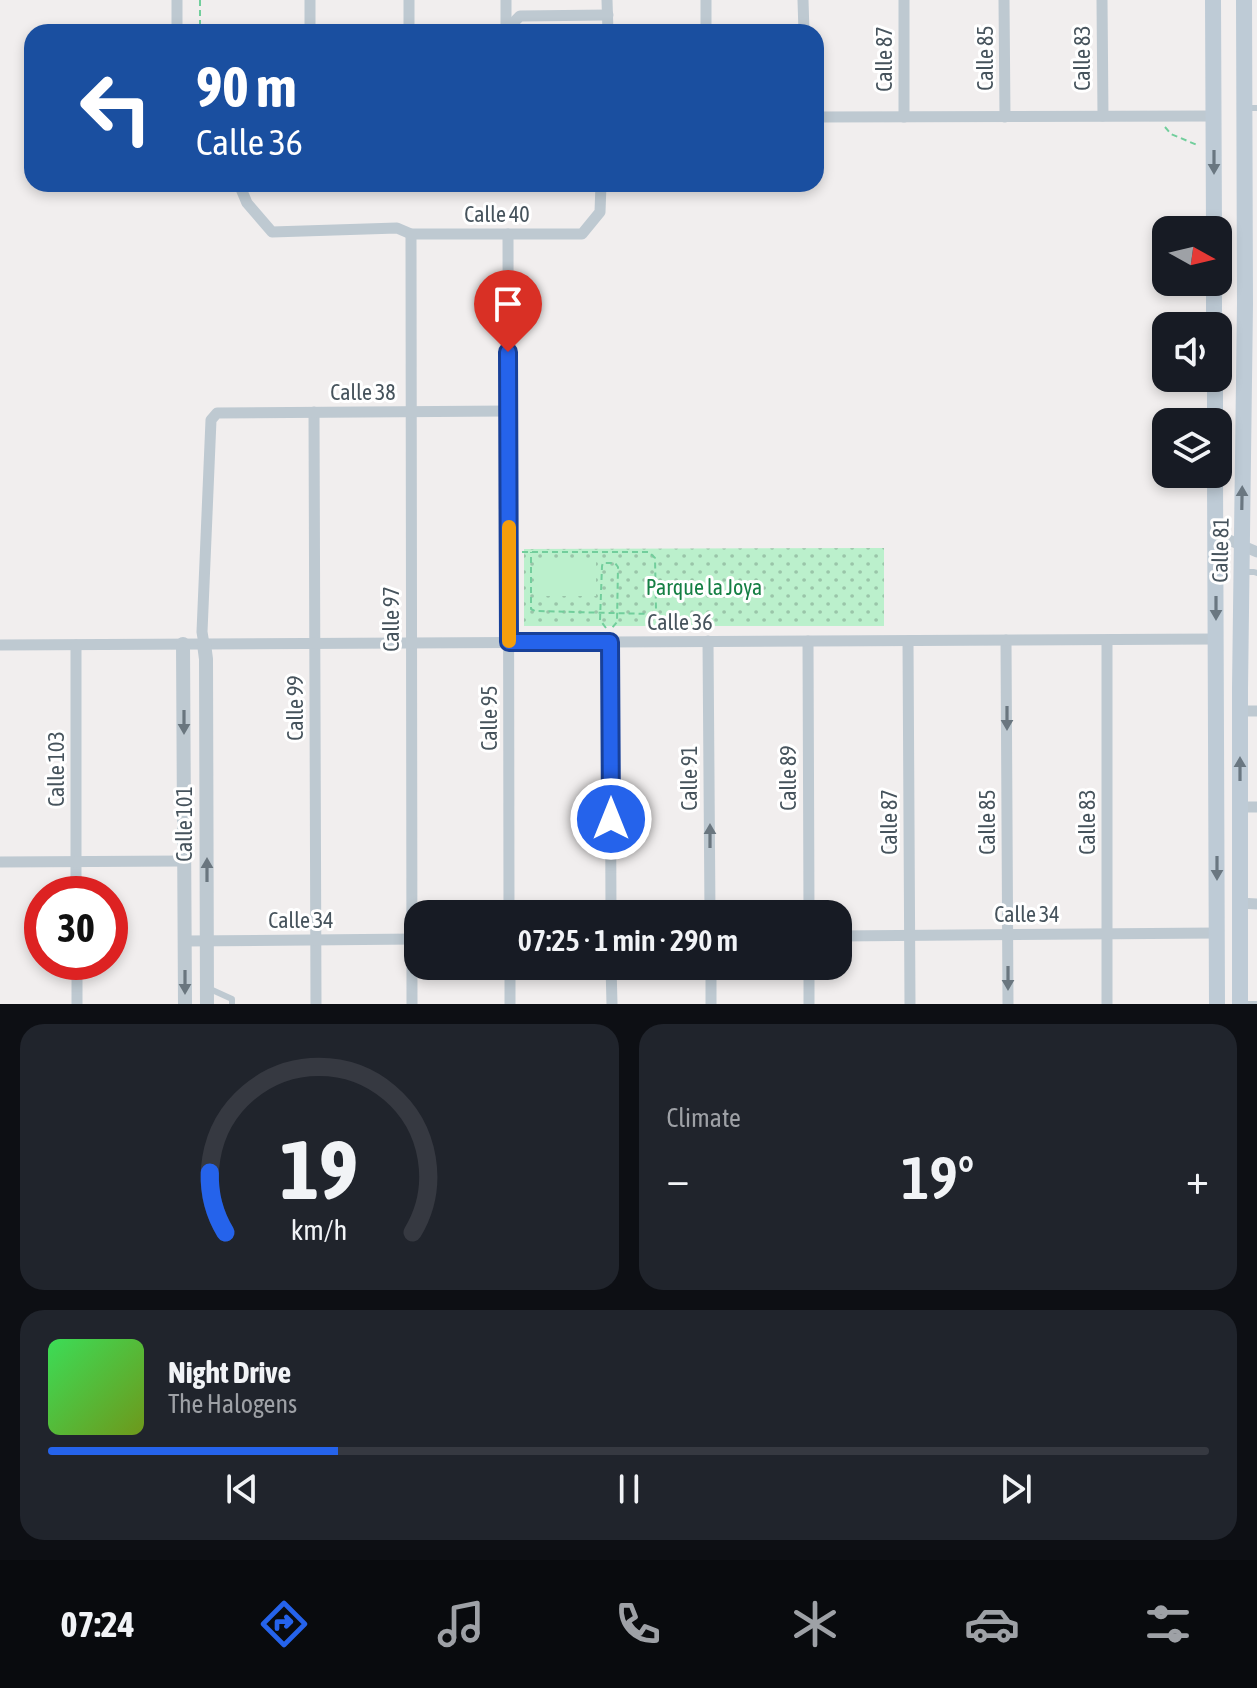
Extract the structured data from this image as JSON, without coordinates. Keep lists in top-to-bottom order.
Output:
{
  "streets": {
    "main road": ["Calle 81"],
    "street": [
      "Calle 85",
      "Calle 83",
      "Calle 87",
      "Calle 40",
      "Calle 38",
      "Calle 97",
      "Calle 36",
      "Calle 99",
      "Calle 95",
      "Calle 103",
      "Calle 91",
      "Calle 89",
      "Calle 101",
      "Calle 34"
    ]
  },
  "crossings": [
    ["Calle 85", "Calle 36"],
    ["Calle 85", "Calle 34"],
    ["Calle 83", "Calle 36"],
    ["Calle 83", "Calle 34"],
    ["Calle 87", "Calle 36"],
    ["Calle 87", "Calle 34"],
    ["Calle 40", "Calle 97"],
    ["Calle 40", "Calle 95"],
    ["Calle 38", "Calle 97"],
    ["Calle 38", "Calle 36"],
    ["Calle 38", "Calle 99"],
    ["Calle 38", "Calle 95"],
    ["Calle 38", "Calle 101"],
    ["Calle 81", "Calle 36"],
    ["Calle 81", "Calle 34"],
    ["Calle 97", "Calle 36"],
    ["Calle 36", "Calle 99"],
    ["Calle 36", "Calle 95"],
    ["Calle 36", "Calle 103"],
    ["Calle 36", "Calle 91"],
    ["Calle 36", "Calle 89"],
    ["Calle 36", "Calle 101"],
    ["Calle 99", "Calle 34"],
    ["Calle 101", "Calle 34"]
  ],
  "one_way": ["Calle 85"],
  "parks": ["Parque la Joya"],
  "north": "right",
  "page": {
    "turn": ["90 m", "Calle 36"],
    "limit": "30",
    "trip": "07:25 · 1 min · 290 m",
    "tile": "Climate",
    "heat": ["−", "19°", "+"],
    "song": ["Night Drive", "The Halogens"],
    "tabs": "07:24",
    "gauge": ["19", "km/h"]
  }
}
